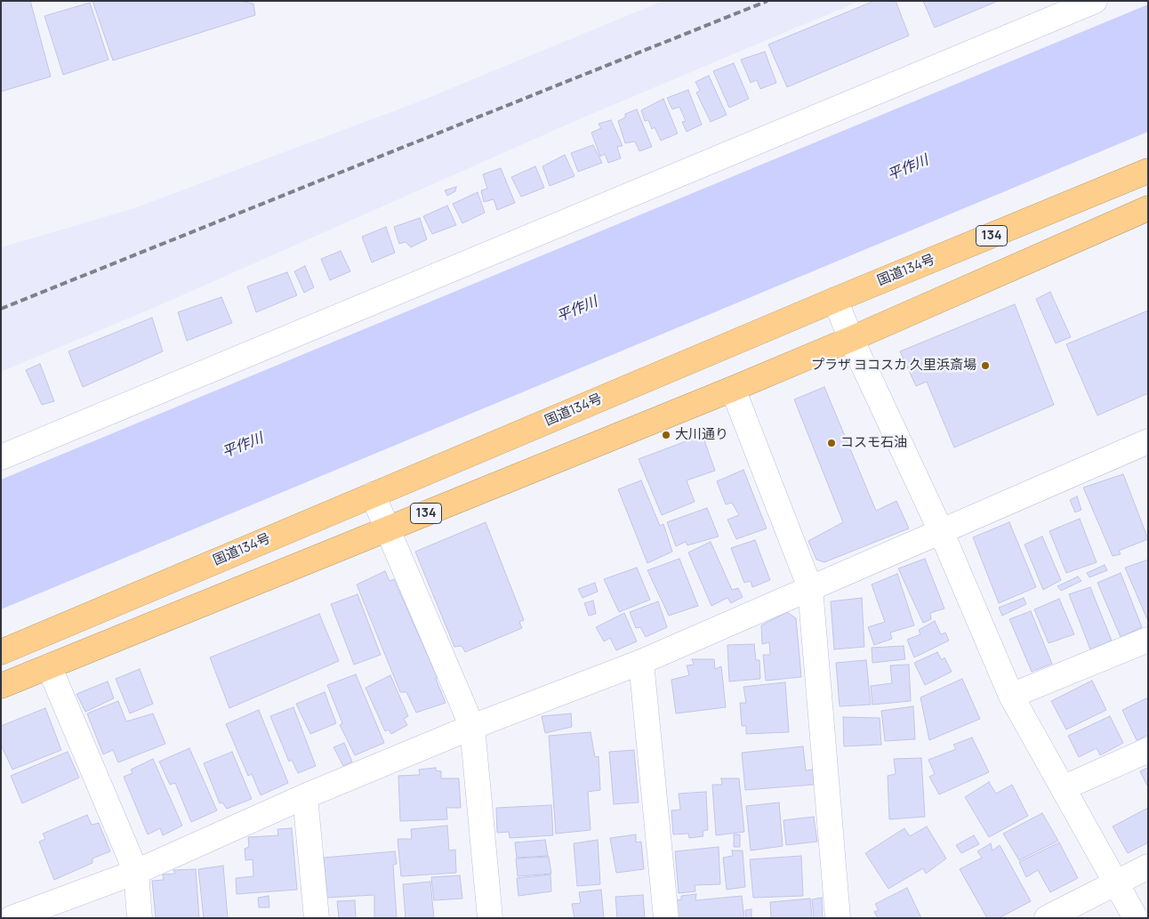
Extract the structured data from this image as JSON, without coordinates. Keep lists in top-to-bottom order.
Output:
{
  "streets": {
    "highway": ["134", "国道134号"]
  },
  "water": ["平作川"],
  "places": ["プラザ ヨコスカ 久里浜斎場", "大川通り", "コスモ石油"]
}
